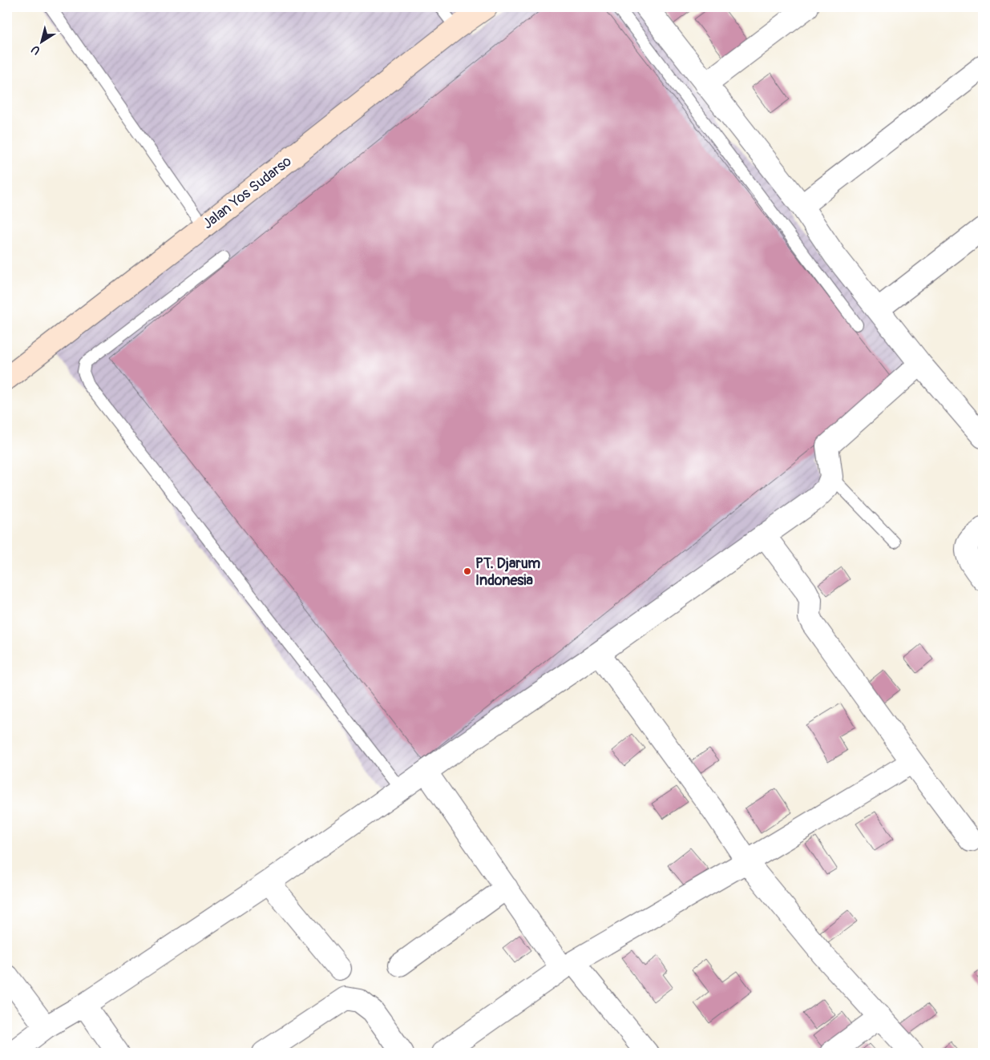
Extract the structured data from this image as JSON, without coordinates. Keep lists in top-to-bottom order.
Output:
{
  "streets": {
    "street": ["Jalan Yos Sudarso"]
  },
  "places": ["PT. Djarum Indonesia"],
  "north": "bottom left"
}
